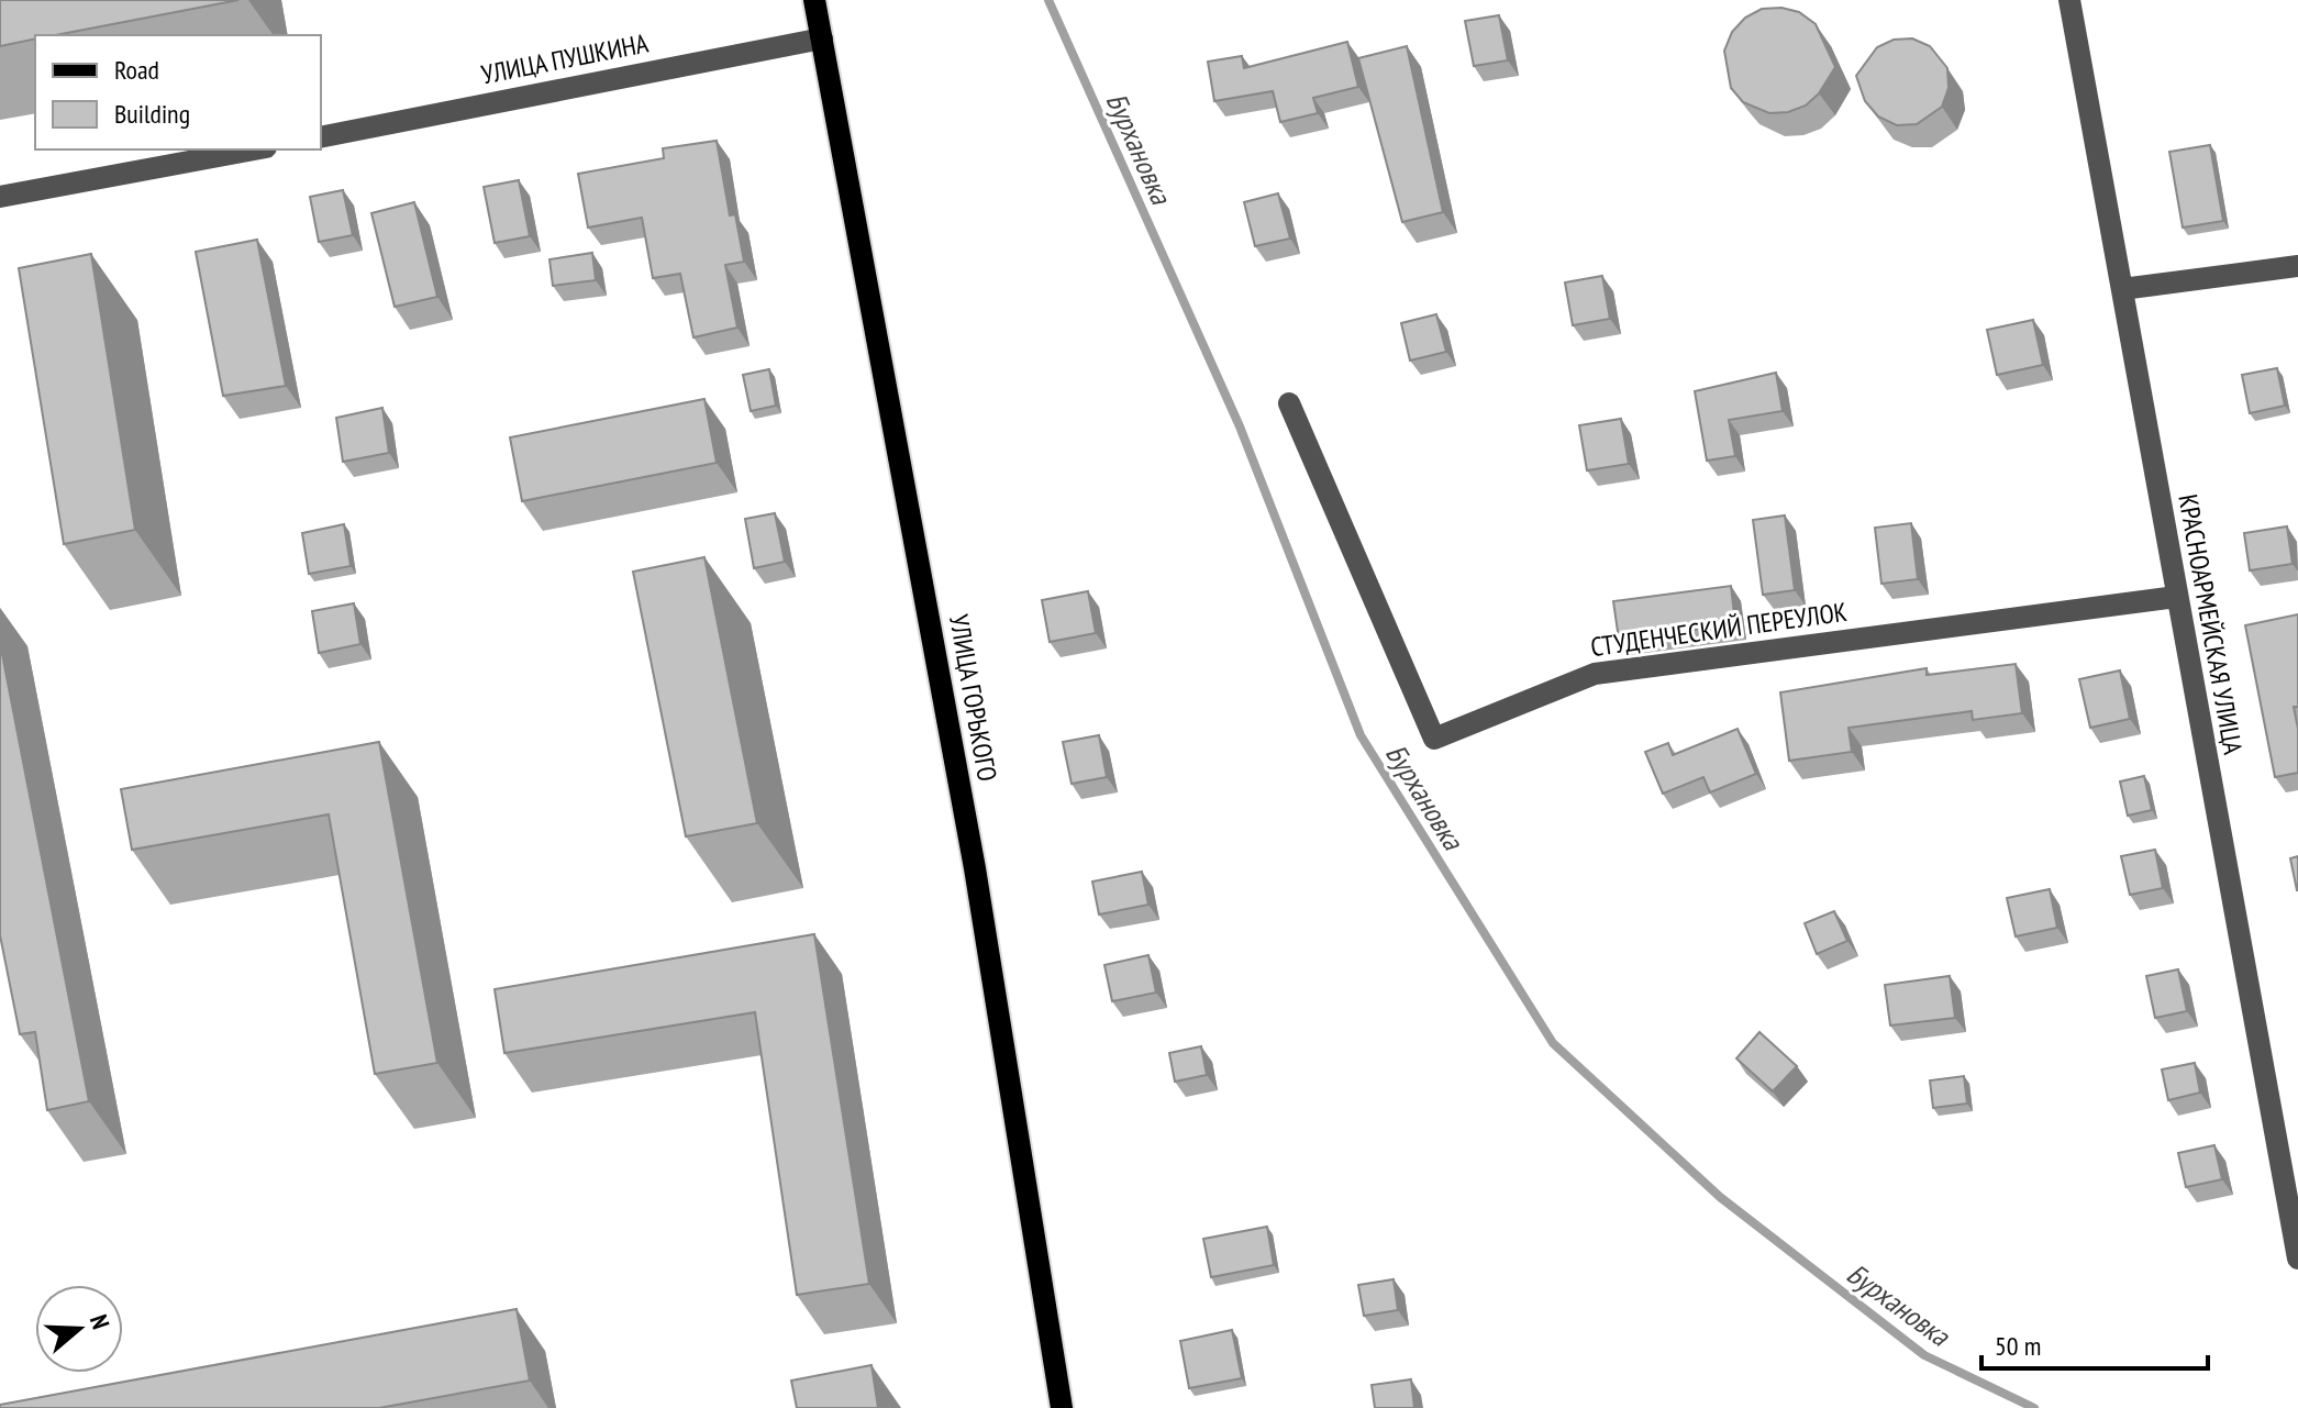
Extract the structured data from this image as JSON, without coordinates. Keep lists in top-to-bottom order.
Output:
{
  "streets": {
    "main road": ["УЛИЦА ГОРЬКОГО"],
    "street": ["УЛИЦА ПУШКИНА", "КРАСНОАРМЕЙСКАЯ УЛИЦА", "СТУДЕНЧЕСКИЙ ПЕРЕУЛОК"]
  },
  "crossings": [
    ["УЛИЦА ПУШКИНА", "УЛИЦА ГОРЬКОГО"],
    ["КРАСНОАРМЕЙСКАЯ УЛИЦА", "СТУДЕНЧЕСКИЙ ПЕРЕУЛОК"]
  ],
  "water": ["Бурхановка"],
  "legend": ["Road", "Building"],
  "scale_bar": "50 m",
  "north": "right"
}
